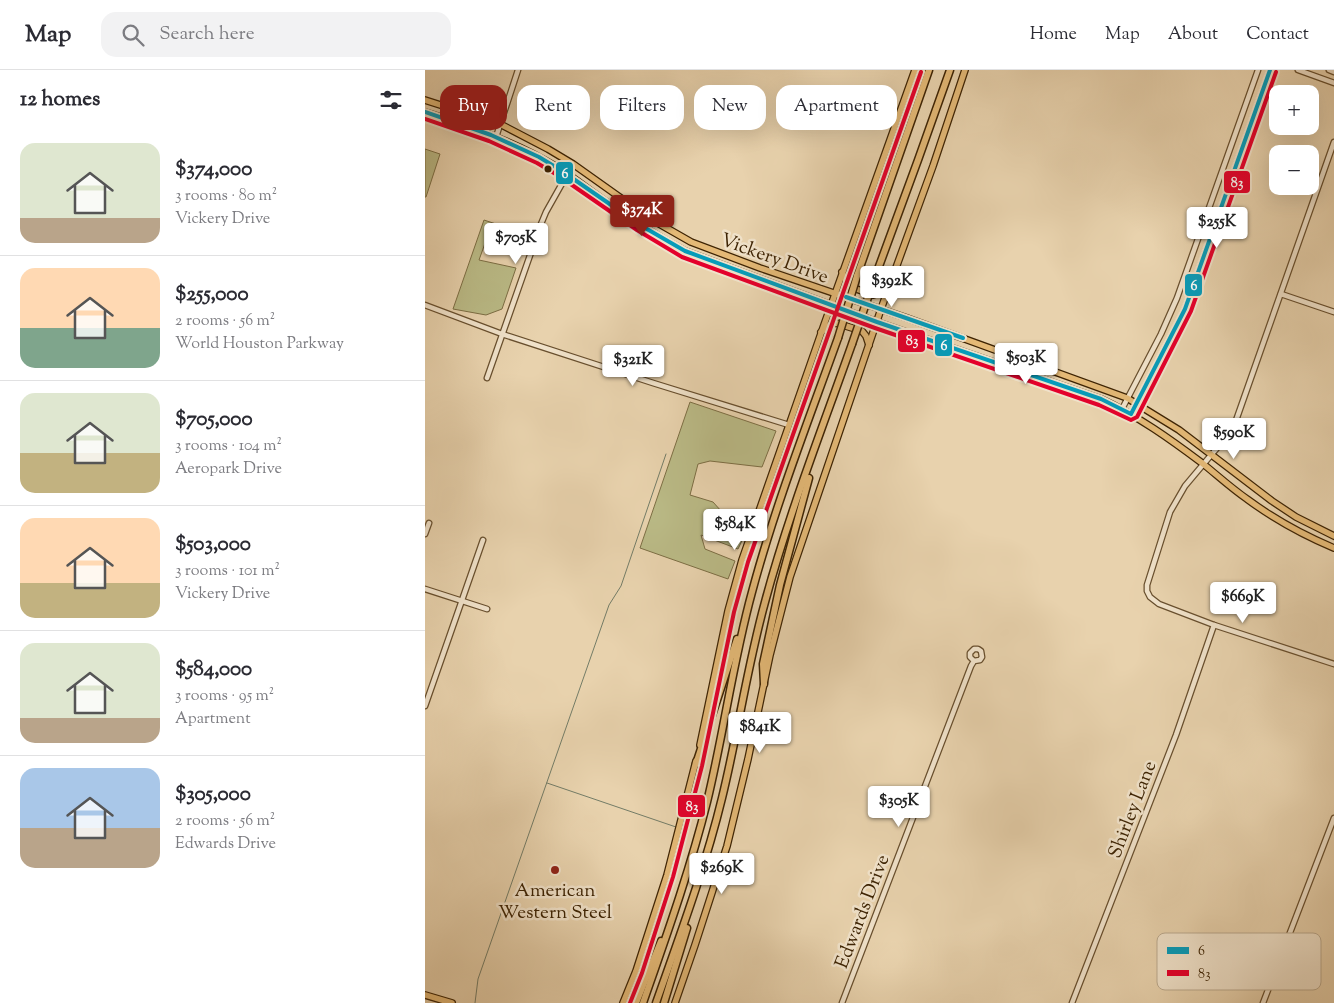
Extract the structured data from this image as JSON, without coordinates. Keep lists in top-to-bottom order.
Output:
{
  "streets": {
    "main road": ["Vickery Drive"],
    "street": ["Shirley Lane", "Edwards Drive"]
  },
  "places": ["American Western Steel"],
  "lines": ["transit line 6", "transit line 83"],
  "legend": ["6", "83"],
  "page": {
    "header": "Map",
    "search": "Search here",
    "nav": [
      "Home",
      "Map",
      "About",
      "Contact"
    ],
    "heading": "12 homes",
    "map_buttons": ["+", "−"],
    "chip": [
      "Buy",
      "Rent",
      "Filters",
      "New",
      "Apartment"
    ],
    "list": [
      {
        "name": "$374,000",
        "note": "3 rooms · 80 m² · Vickery Drive"
      },
      {
        "name": "$255,000",
        "note": "2 rooms · 56 m² · World Houston Parkway"
      },
      {
        "name": "$705,000",
        "note": "3 rooms · 104 m² · Aeropark Drive"
      },
      {
        "name": "$503,000",
        "note": "3 rooms · 101 m² · Vickery Drive"
      },
      {
        "name": "$584,000",
        "note": "3 rooms · 95 m² · Apartment"
      },
      {
        "name": "$305,000",
        "note": "2 rooms · 56 m² · Edwards Drive"
      }
    ],
    "price": [
      "$374K",
      "$255K",
      "$705K",
      "$392K",
      "$503K",
      "$321K",
      "$590K",
      "$584K",
      "$669K",
      "$841K",
      "$305K",
      "$269K"
    ]
  }
}
